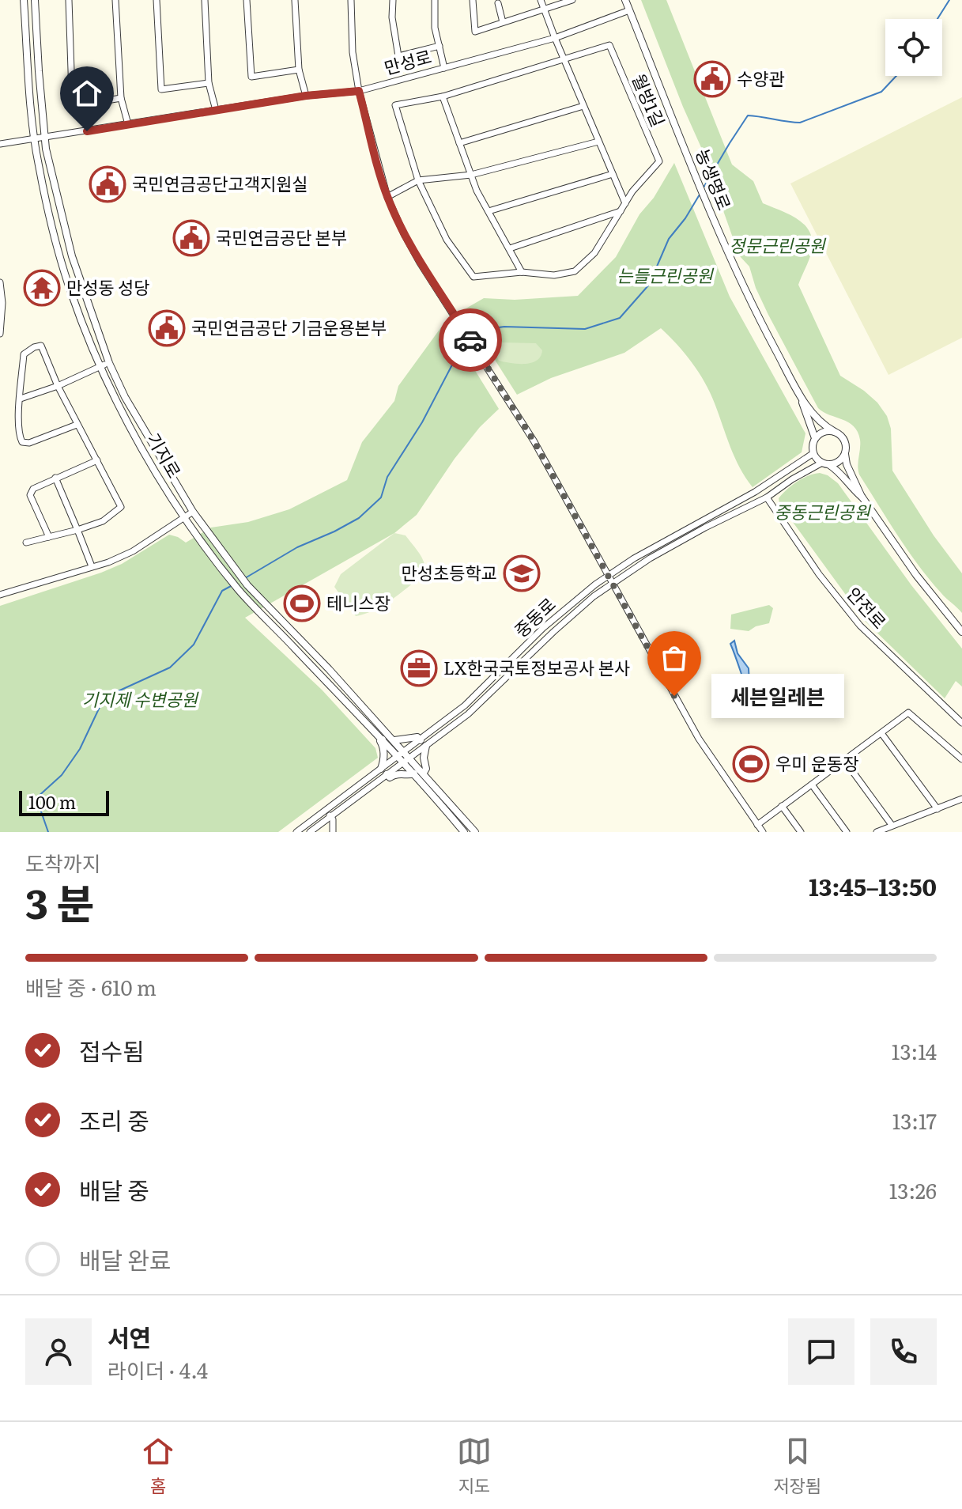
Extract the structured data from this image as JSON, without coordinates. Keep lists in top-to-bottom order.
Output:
{
  "streets": {
    "street": [
      "만성로",
      "월방1길",
      "농생명로",
      "기지로",
      "안전로",
      "중동로"
    ]
  },
  "crossings": [
    ["만성로", "농생명로"],
    ["만성로", "기지로"],
    ["기지로", "중동로"],
    ["안전로", "중동로"]
  ],
  "parks": [
    "정문근린공원",
    "는들근린공원",
    "중동근린공원",
    "기지제 수변공원"
  ],
  "places": {
    "public building": [
      "수양관",
      "국민연금공단고객지원실",
      "국민연금공단 본부",
      "국민연금공단 기금운용본부"
    ],
    "temple": ["만성동 성당"],
    "school or university": ["만성초등학교"],
    "sports": ["테니스장", "우미 운동장"],
    "office": ["LX한국국토정보공사 본사"],
    "other": ["세븐일레븐"]
  },
  "scale_bar": "100 m",
  "page": {
    "bubble": "세븐일레븐",
    "scale": "100 m",
    "heading": ["3 분", "도착까지", "13:45–13:50"],
    "panel": ["서연", "라이더 · 4.4"],
    "bar": "배달 중 · 610 m",
    "list": [
      ["접수됨", "13:14"],
      ["조리 중", "13:17"],
      ["배달 중", "13:26"],
      "배달 완료"
    ],
    "tabs": ["홈", "지도", "저장됨"]
  }
}
